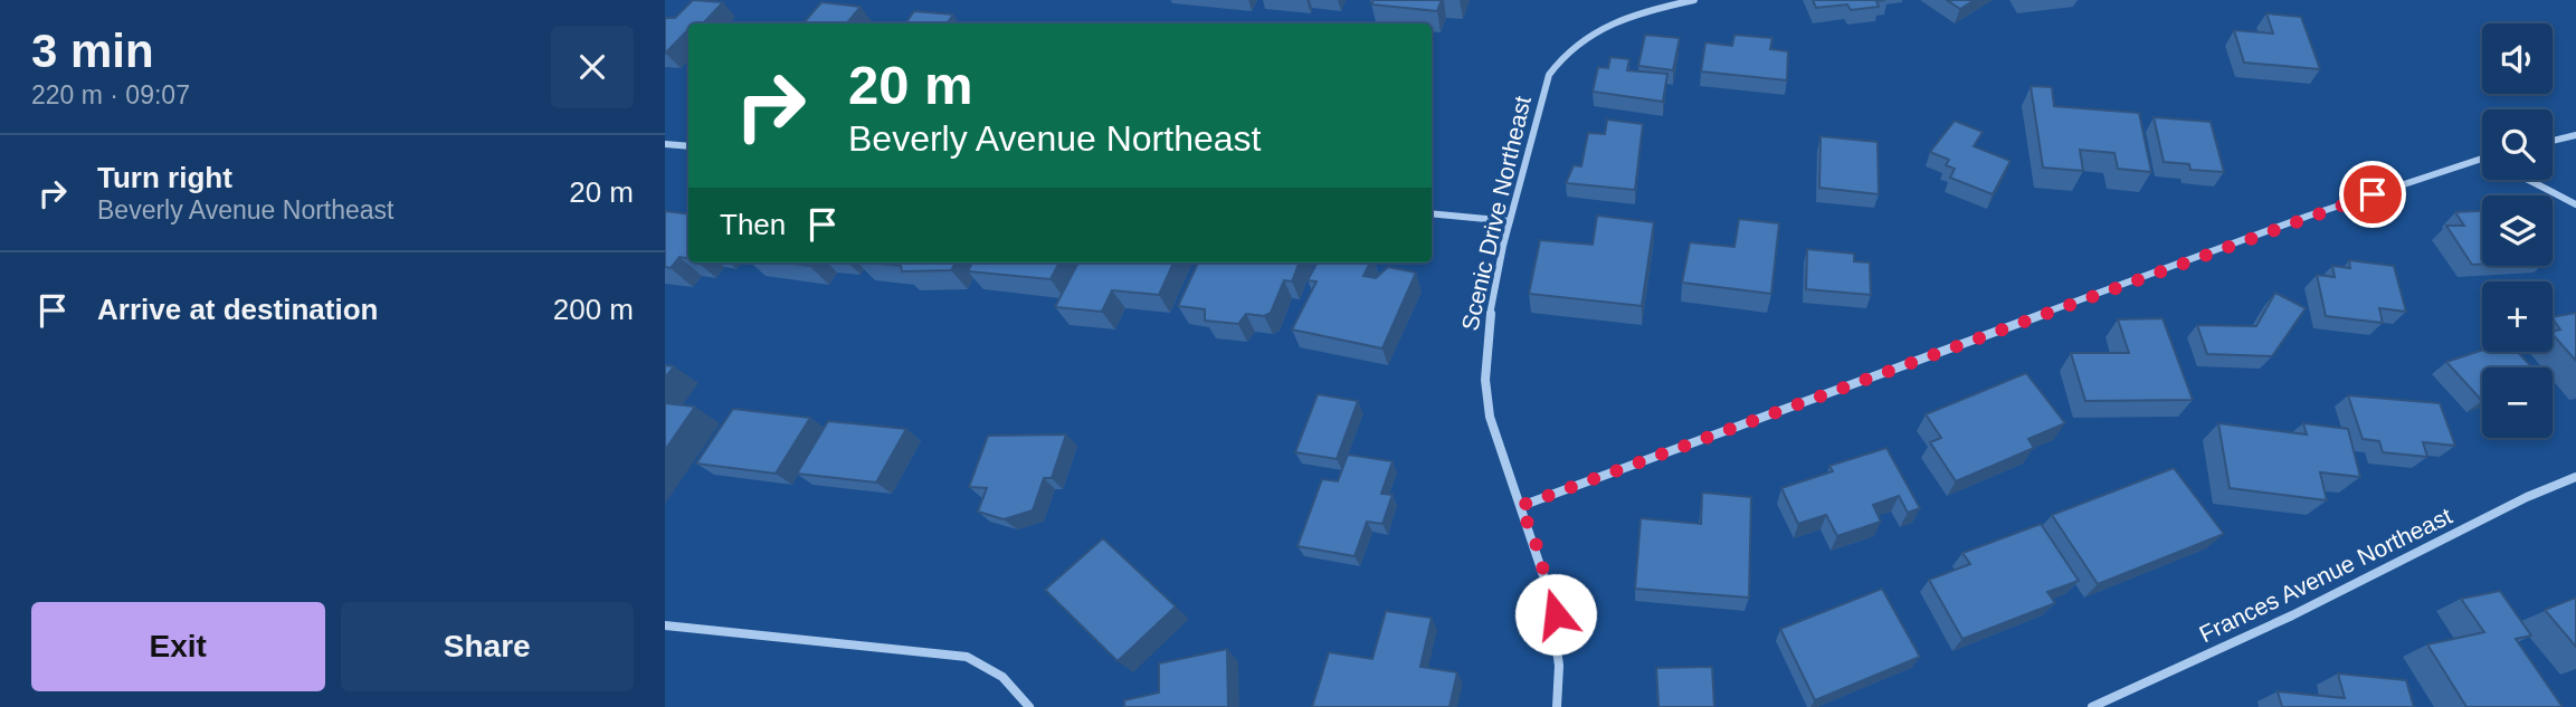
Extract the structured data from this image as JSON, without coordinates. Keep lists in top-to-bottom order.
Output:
{
  "streets": {
    "street": ["Scenic Drive Northeast", "Frances Avenue Northeast"]
  },
  "page": {
    "heading": ["3 min", "220 m · 09:07"],
    "map_buttons": ["+", "−"],
    "turn": ["20 m", "Beverly Avenue Northeast"],
    "list": [
      {
        "name": "Turn right",
        "note": "Beverly Avenue Northeast",
        "value": "20 m"
      },
      {
        "name": "Arrive at destination",
        "value": "200 m"
      }
    ],
    "then": "Then",
    "buttons": ["Exit", "Share"]
  }
}
